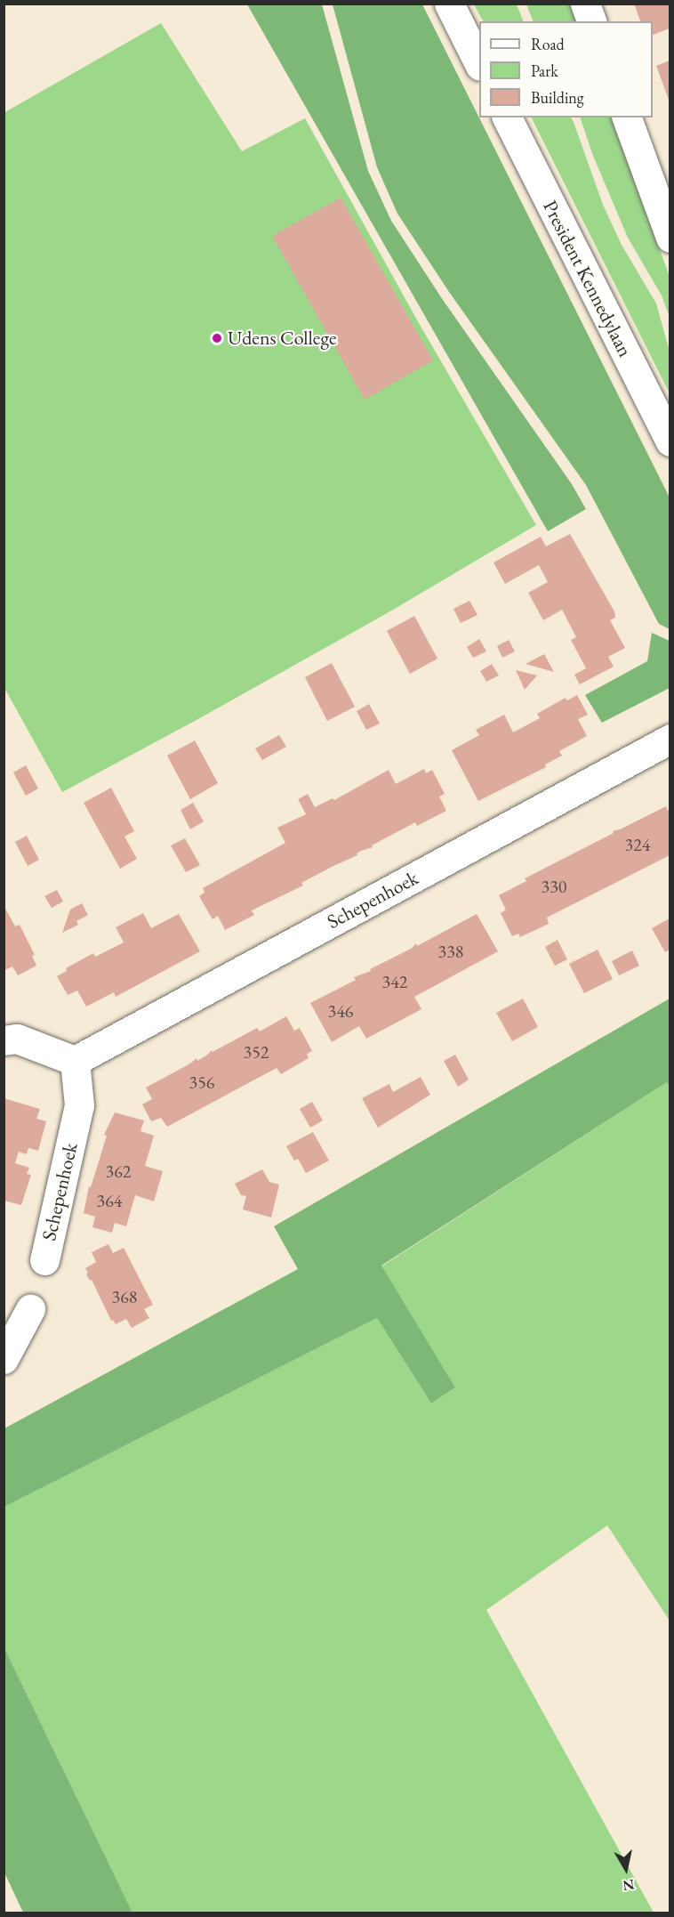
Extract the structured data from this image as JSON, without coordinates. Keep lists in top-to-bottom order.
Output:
{
  "streets": {
    "street": ["President Kennedylaan", "Schepenhoek"]
  },
  "places": ["Udens College"],
  "house_numbers": [
    "324",
    "330",
    "338",
    "342",
    "346",
    "352",
    "356",
    "362",
    "364",
    "368"
  ],
  "legend": ["Road", "Park", "Building"],
  "north": "bottom"
}
